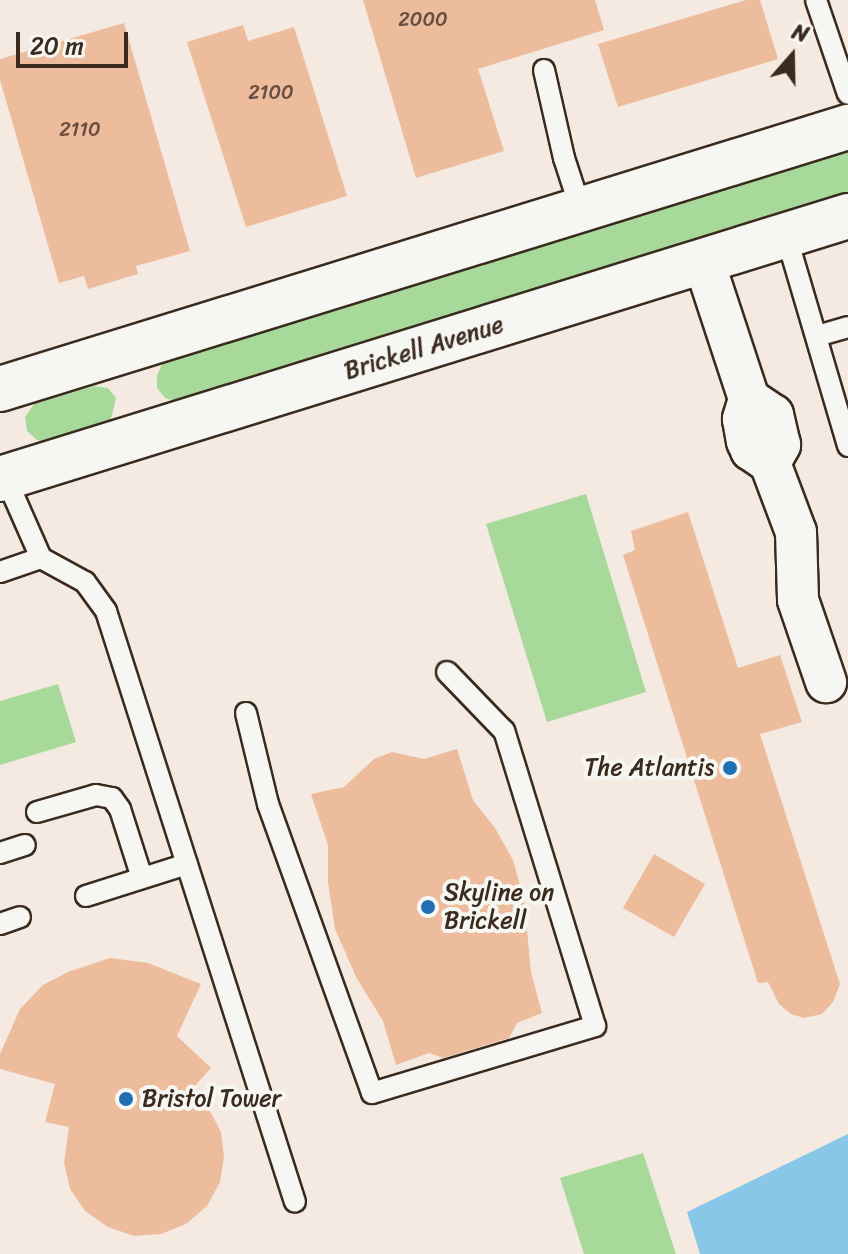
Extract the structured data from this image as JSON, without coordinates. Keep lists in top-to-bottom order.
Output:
{
  "streets": {
    "main road": ["Brickell Avenue"]
  },
  "places": ["The Atlantis", "Skyline on Brickell", "Bristol Tower"],
  "house_numbers": ["2000", "2100", "2110"],
  "scale_bar": "20 m",
  "north": "top"
}
